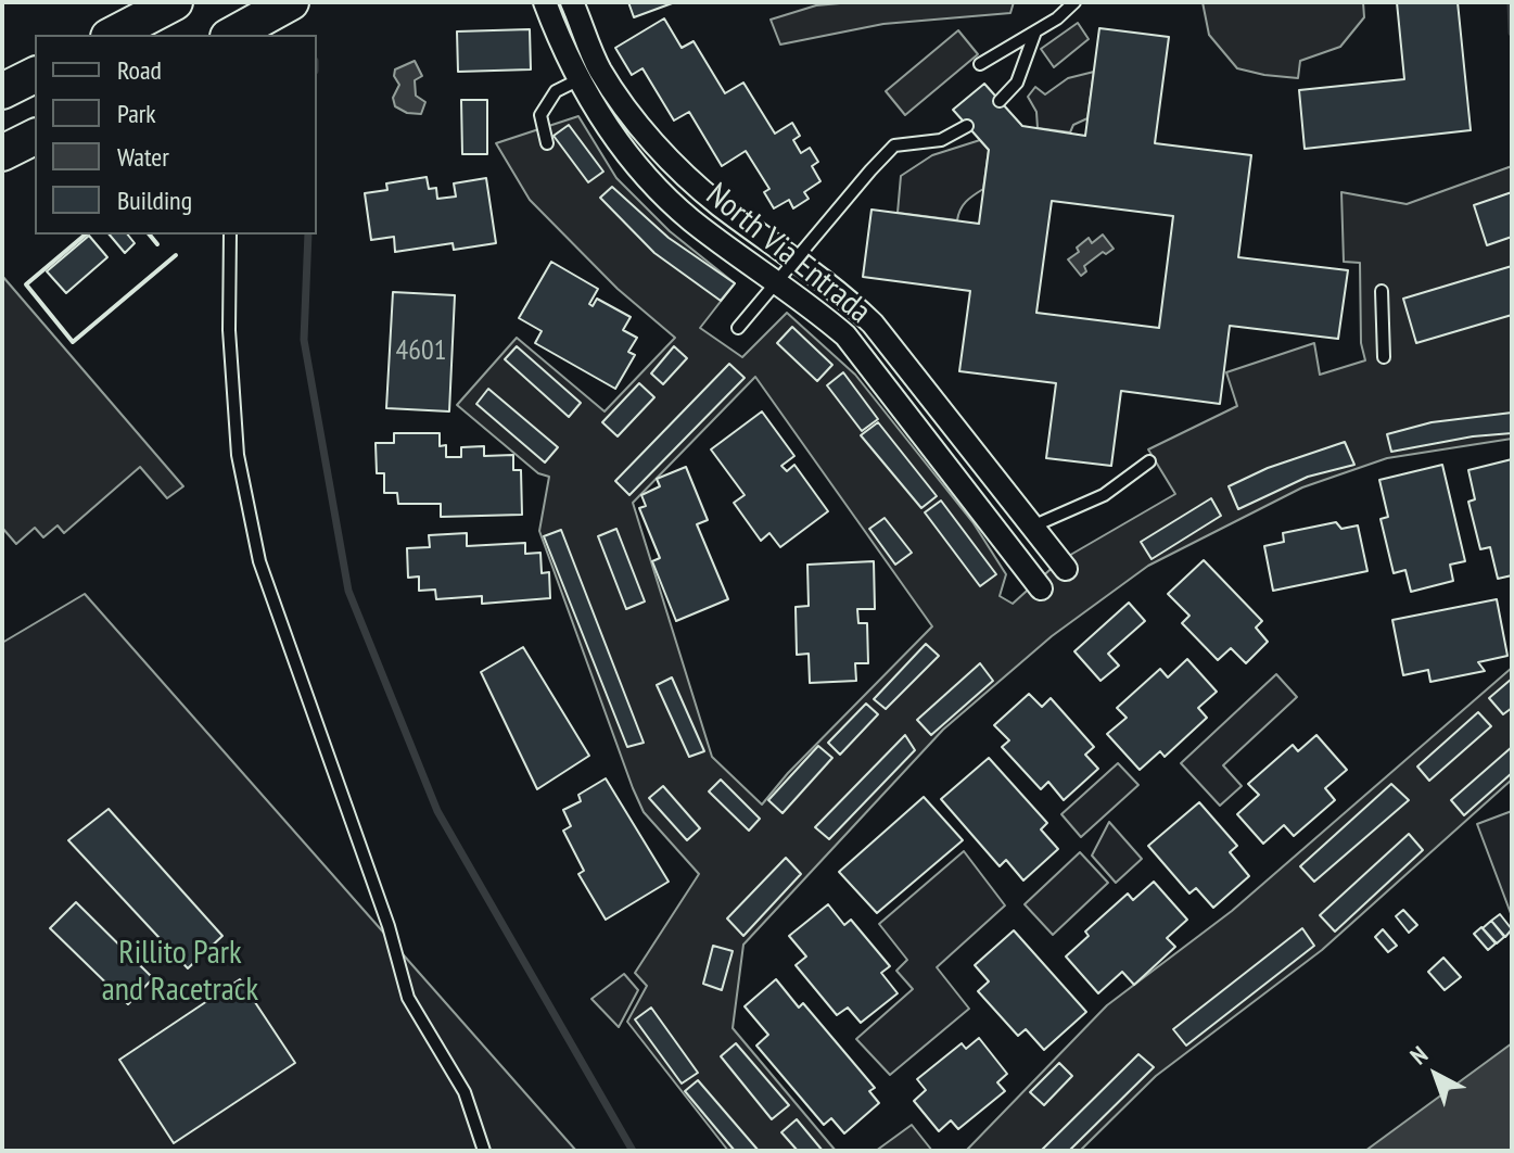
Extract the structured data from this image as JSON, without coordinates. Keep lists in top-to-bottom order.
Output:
{
  "streets": {
    "street": ["North Via Entrada"]
  },
  "parks": ["Rillito Park and Racetrack"],
  "house_numbers": ["4601"],
  "legend": [
    "Road",
    "Park",
    "Water",
    "Building"
  ],
  "north": "top left"
}
